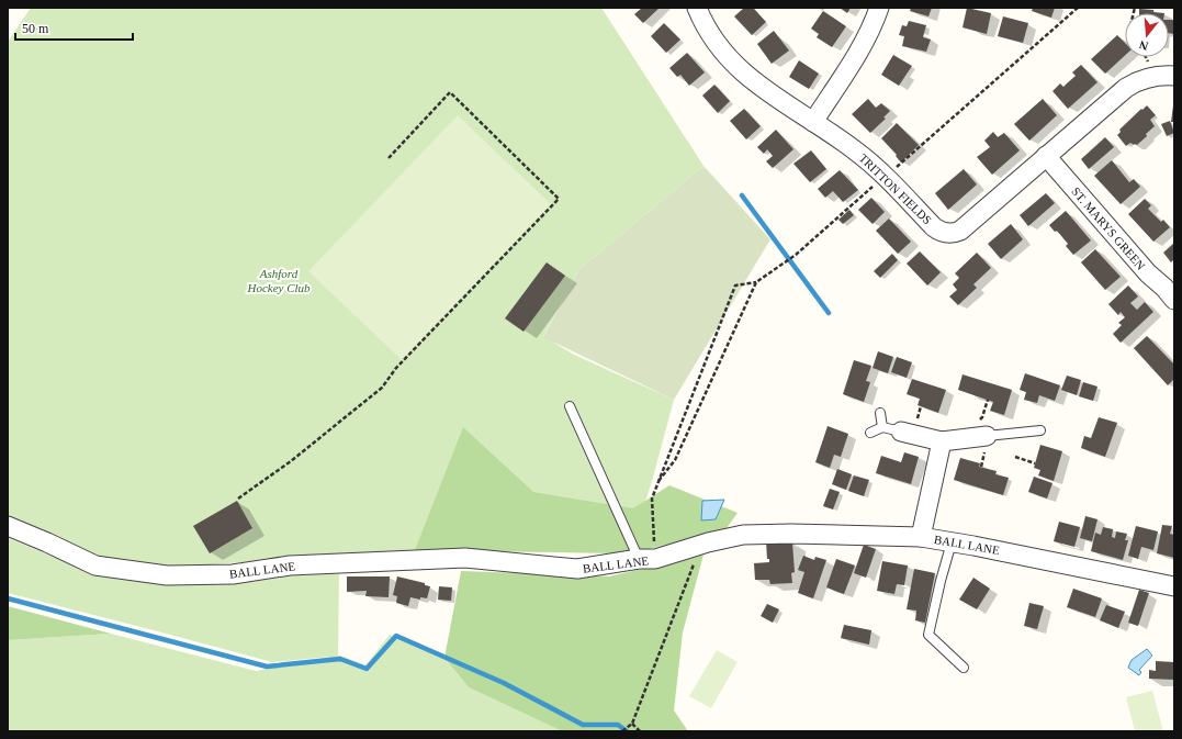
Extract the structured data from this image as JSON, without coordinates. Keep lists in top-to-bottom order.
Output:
{
  "streets": {
    "street": ["TRITTON FIELDS", "ST. MARYS GREEN", "BALL LANE"]
  },
  "crossings": [
    ["TRITTON FIELDS", "ST. MARYS GREEN"]
  ],
  "parks": ["Ashford Hockey Club"],
  "scale_bar": "50 m",
  "north": "bottom"
}
